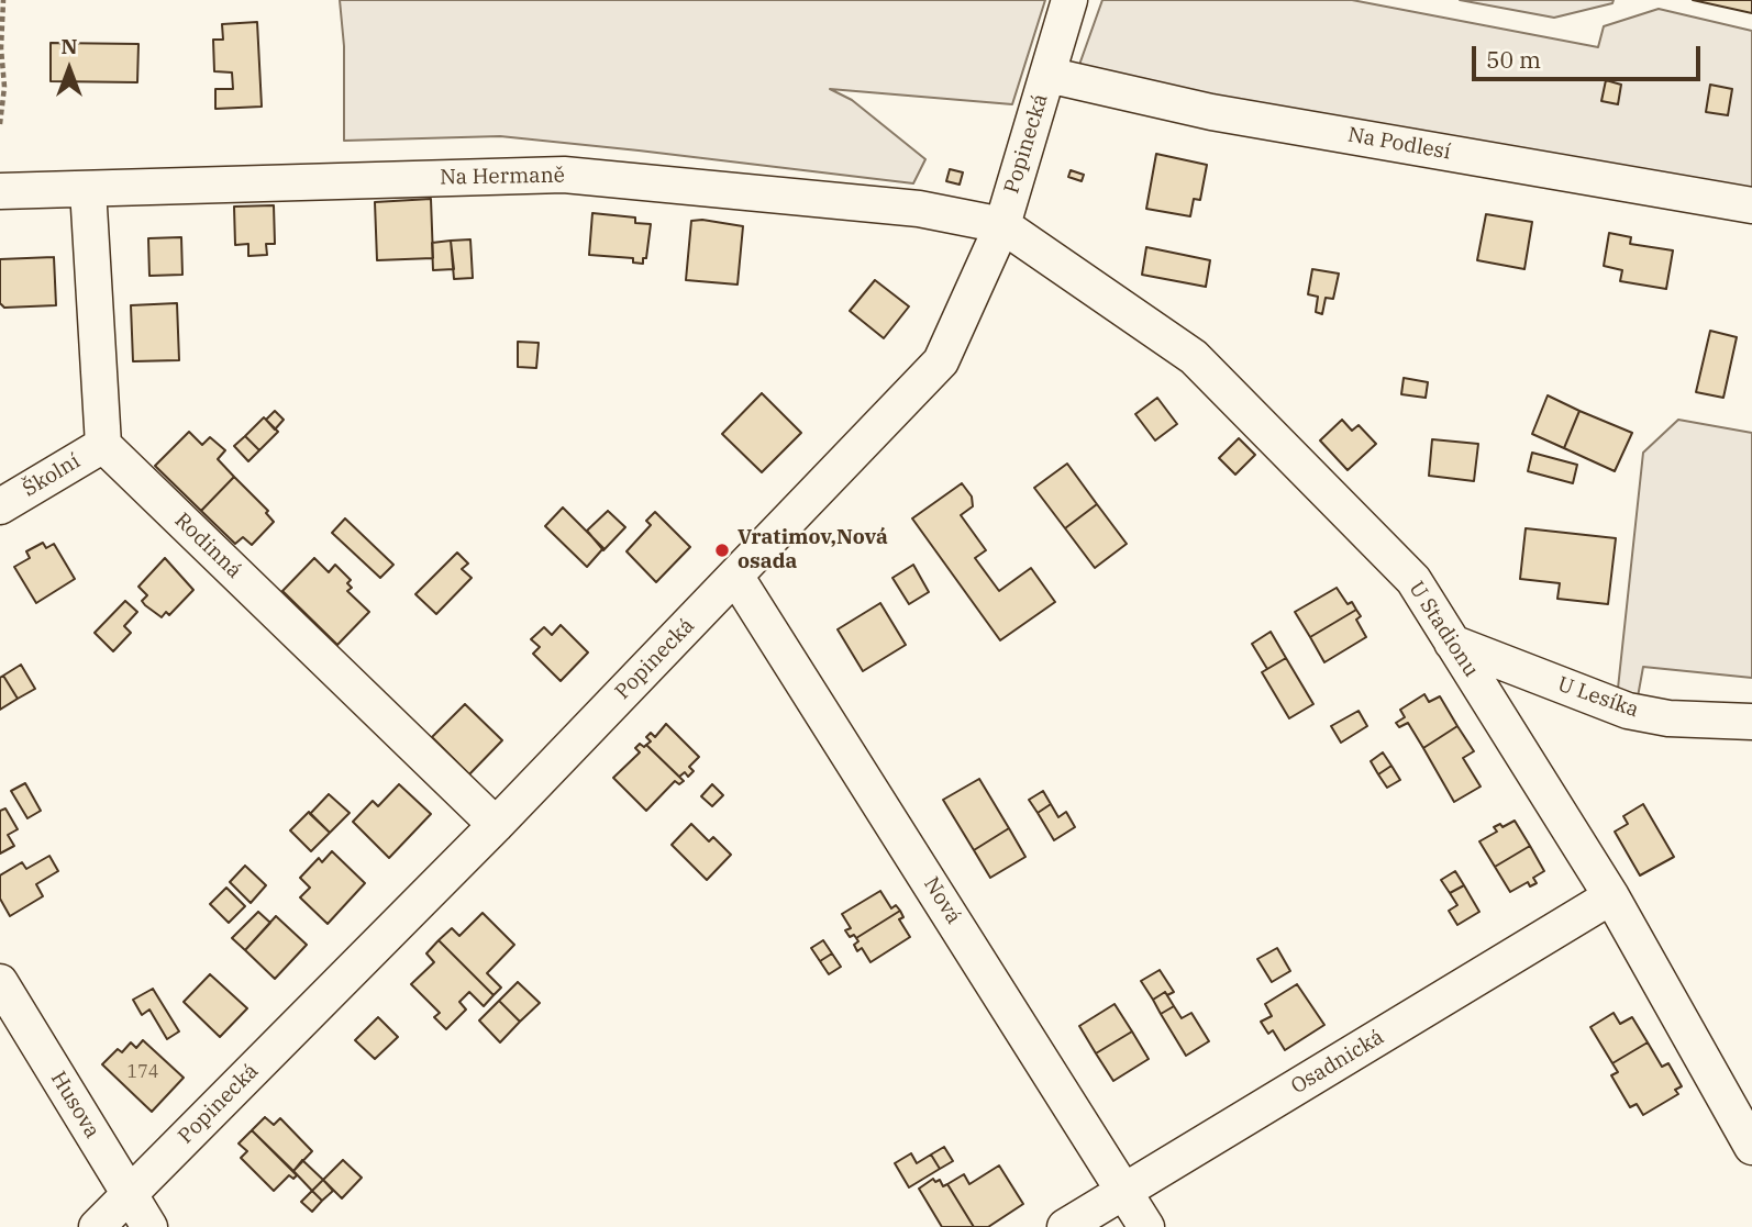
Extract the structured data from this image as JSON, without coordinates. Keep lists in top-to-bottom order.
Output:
{
  "streets": {
    "street": [
      "Popinecká",
      "Na Podlesí",
      "Na Hermaně",
      "Školní",
      "Rodinná",
      "U Stadionu",
      "U Lesíka",
      "Nová",
      "Osadnická",
      "Husova"
    ]
  },
  "crossings": [
    ["Popinecká", "Na Podlesí"],
    ["Popinecká", "Na Hermaně"],
    ["Popinecká", "Rodinná"],
    ["Popinecká", "U Stadionu"],
    ["Popinecká", "Nová"],
    ["Popinecká", "Husova"],
    ["Na Hermaně", "U Stadionu"],
    ["Školní", "Rodinná"],
    ["U Stadionu", "U Lesíka"],
    ["U Stadionu", "Osadnická"],
    ["Nová", "Osadnická"]
  ],
  "places": ["Vratimov,Nová osada"],
  "house_numbers": ["174"],
  "scale_bar": "50 m",
  "north": "top"
}
